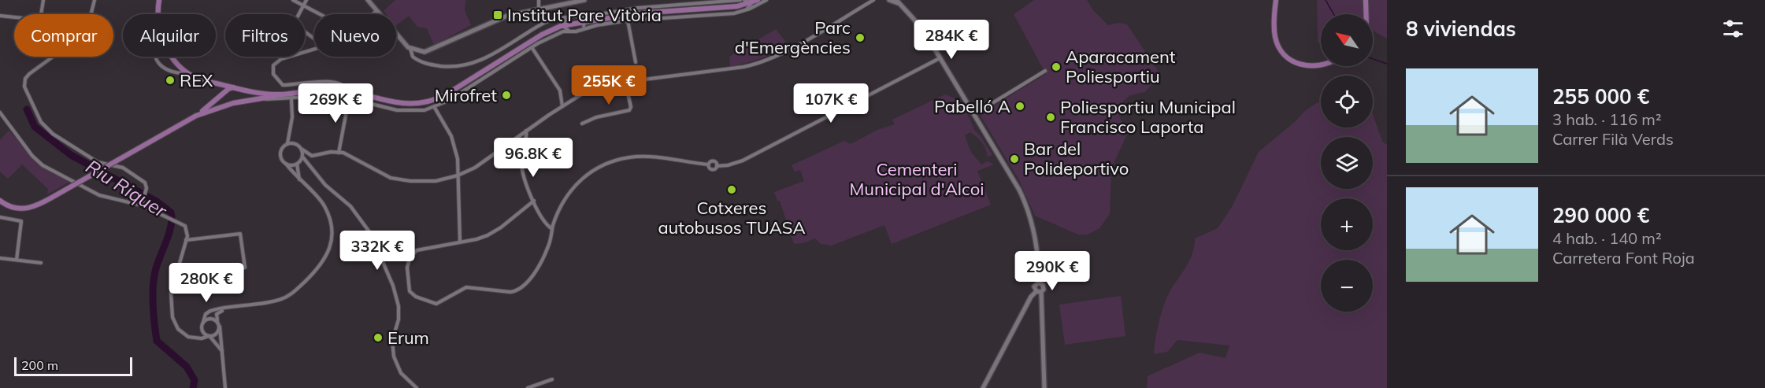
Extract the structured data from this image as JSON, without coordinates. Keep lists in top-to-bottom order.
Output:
{
  "water": ["Riu Riquer"],
  "parks": ["Cementeri Municipal d'Alcoi"],
  "places": {
    "transit": ["Institut Pare Vitòria"],
    "other": [
      "Parc d'Emergències",
      "Aparacament Poliesportiu",
      "REX",
      "Mirofret",
      "Pabelló A",
      "Poliesportiu Municipal Francisco Laporta",
      "Bar del Polideportivo",
      "Cotxeres autobusos TUASA",
      "Erum"
    ]
  },
  "scale_bar": "200 m",
  "north": "top left",
  "page": {
    "heading": "8 viviendas",
    "map_buttons": ["+", "−"],
    "chip": [
      "Comprar",
      "Alquilar",
      "Filtros",
      "Nuevo"
    ],
    "price": [
      "284K €",
      "255K €",
      "269K €",
      "107K €",
      "96.8K €",
      "332K €",
      "290K €",
      "280K €"
    ],
    "list": [
      {
        "name": "255 000 €",
        "note": "3 hab. · 116 m² · Carrer Filà Verds"
      },
      {
        "name": "290 000 €",
        "note": "4 hab. · 140 m² · Carretera Font Roja"
      }
    ],
    "scale": "200 m"
  }
}
